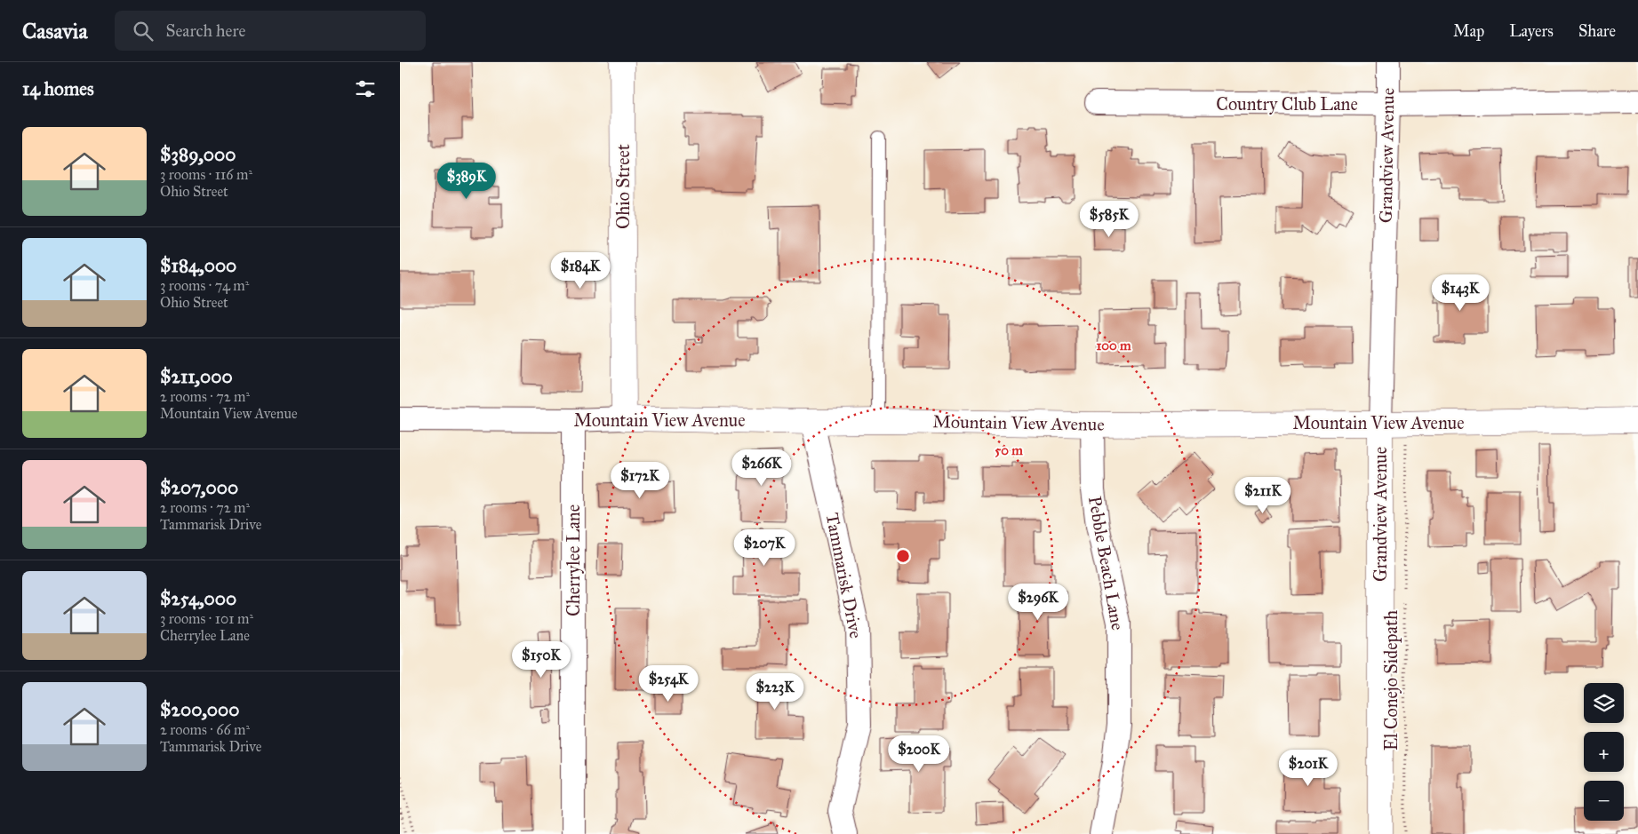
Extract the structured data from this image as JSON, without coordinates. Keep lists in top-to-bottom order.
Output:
{
  "streets": {
    "street": [
      "Country Club Lane",
      "Grandview Avenue",
      "Ohio Street",
      "Mountain View Avenue",
      "Cherrylee Lane",
      "Pebble Beach Lane",
      "Tammarisk Drive"
    ],
    "path": ["El Conejo Sidepath"]
  },
  "crossings": [
    ["Country Club Lane", "Grandview Avenue"],
    ["Grandview Avenue", "Mountain View Avenue"],
    ["Ohio Street", "Mountain View Avenue"],
    ["Mountain View Avenue", "Cherrylee Lane"],
    ["Mountain View Avenue", "Pebble Beach Lane"],
    ["Mountain View Avenue", "Tammarisk Drive"]
  ],
  "page": {
    "header": "Casavia",
    "search": "Search here",
    "nav": ["Map", "Layers", "Share"],
    "heading": "14 homes",
    "list": [
      {
        "name": "$389,000",
        "note": "3 rooms · 116 m² · Ohio Street"
      },
      {
        "name": "$184,000",
        "note": "3 rooms · 74 m² · Ohio Street"
      },
      {
        "name": "$211,000",
        "note": "2 rooms · 72 m² · Mountain View Avenue"
      },
      {
        "name": "$207,000",
        "note": "2 rooms · 72 m² · Tammarisk Drive"
      },
      {
        "name": "$254,000",
        "note": "3 rooms · 101 m² · Cherrylee Lane"
      },
      {
        "name": "$200,000",
        "note": "2 rooms · 66 m² · Tammarisk Drive"
      }
    ],
    "price": [
      "$389K",
      "$585K",
      "$184K",
      "$143K",
      "$266K",
      "$172K",
      "$211K",
      "$207K",
      "$296K",
      "$150K",
      "$254K",
      "$223K",
      "$200K",
      "$201K"
    ],
    "map_buttons": ["+", "−"]
  },
  "rings": ["100 m", "50 m"]
}
